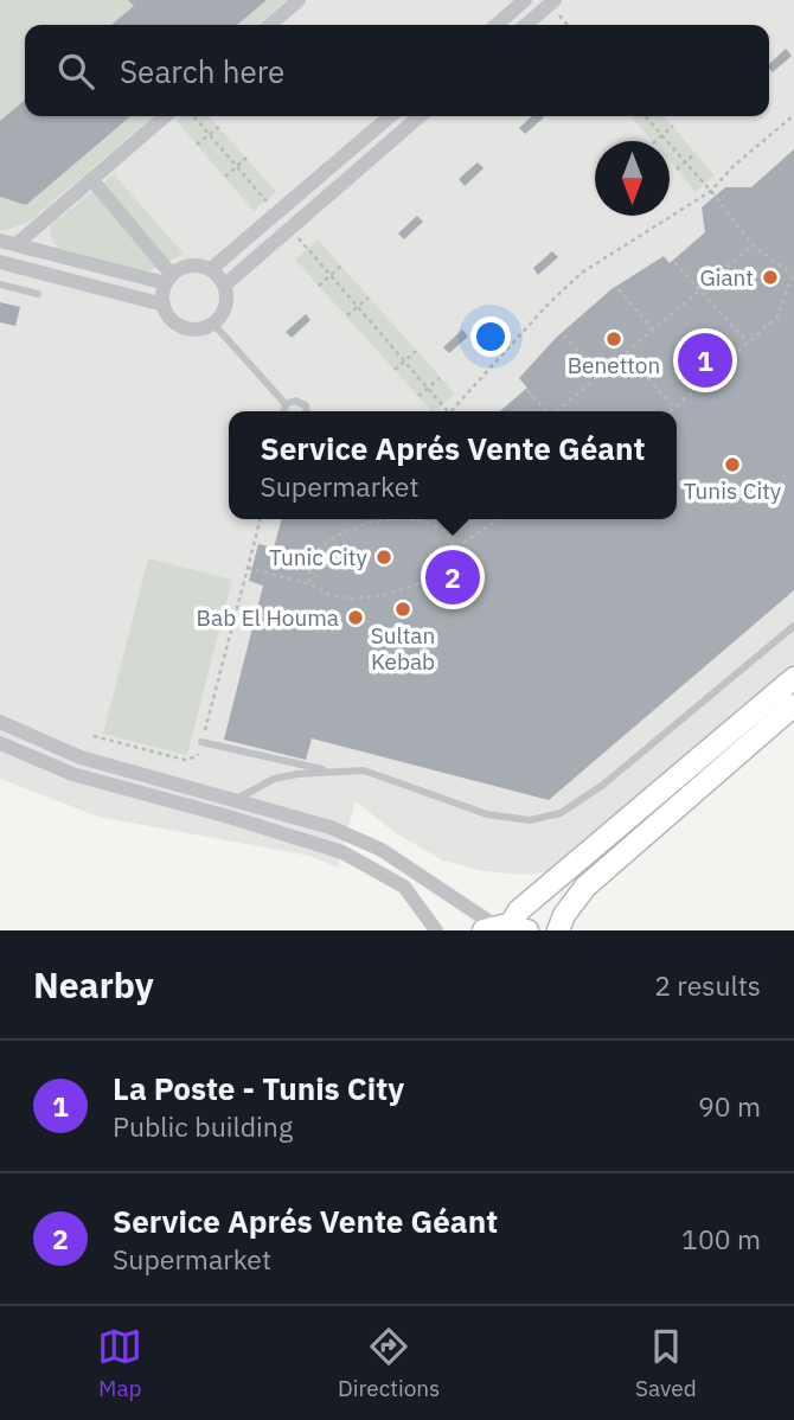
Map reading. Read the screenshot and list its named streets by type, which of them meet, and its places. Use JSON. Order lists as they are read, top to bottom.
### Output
{
  "places": [
    "Giant",
    "Benetton",
    "Tunis City",
    "Tunic City",
    "Sultan Kebab",
    "Bab El Houma"
  ],
  "north": "bottom",
  "page": {
    "search": "Search here",
    "pins": ["1", "2"],
    "popup": ["Service Aprés Vente Géant", "Supermarket"],
    "heading": ["Nearby", "2 results"],
    "list": [
      {
        "mark": "1",
        "name": "La Poste - Tunis City",
        "note": "Public building",
        "value": "90 m"
      },
      {
        "mark": "2",
        "name": "Service Aprés Vente Géant",
        "note": "Supermarket",
        "value": "100 m"
      }
    ],
    "nav": ["Map", "Directions", "Saved"]
  }
}
